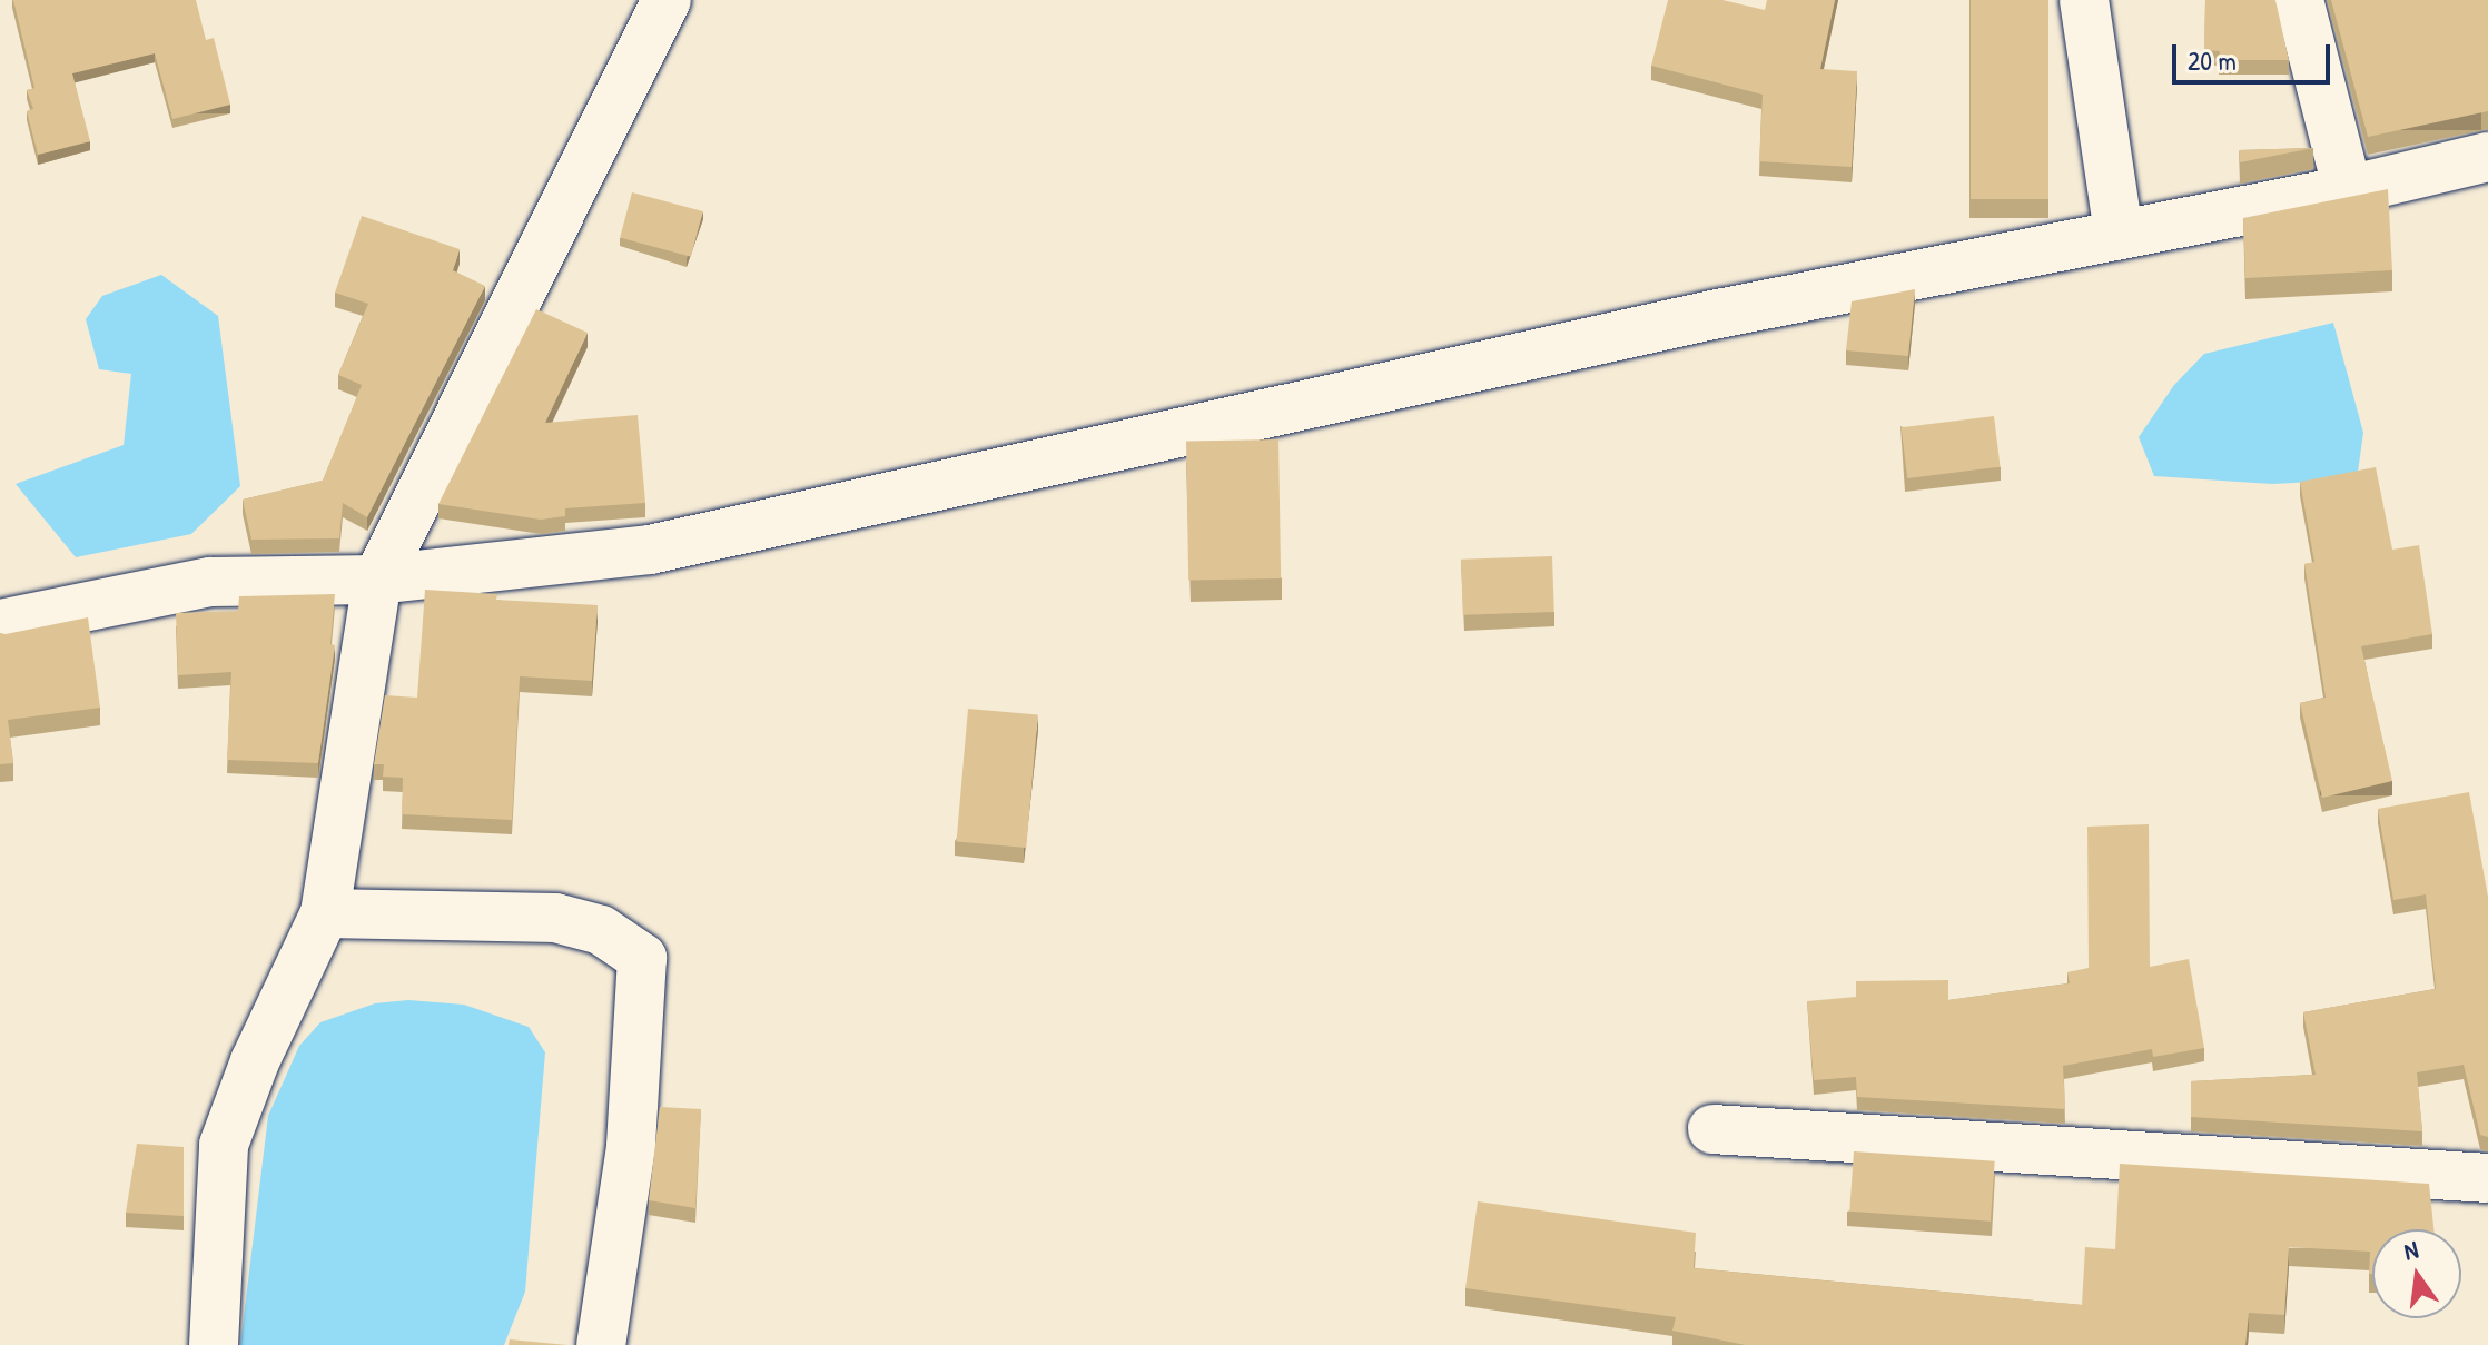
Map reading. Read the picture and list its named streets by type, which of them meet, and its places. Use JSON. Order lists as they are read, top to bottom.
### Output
{
  "scale_bar": "20 m",
  "north": "top"
}
